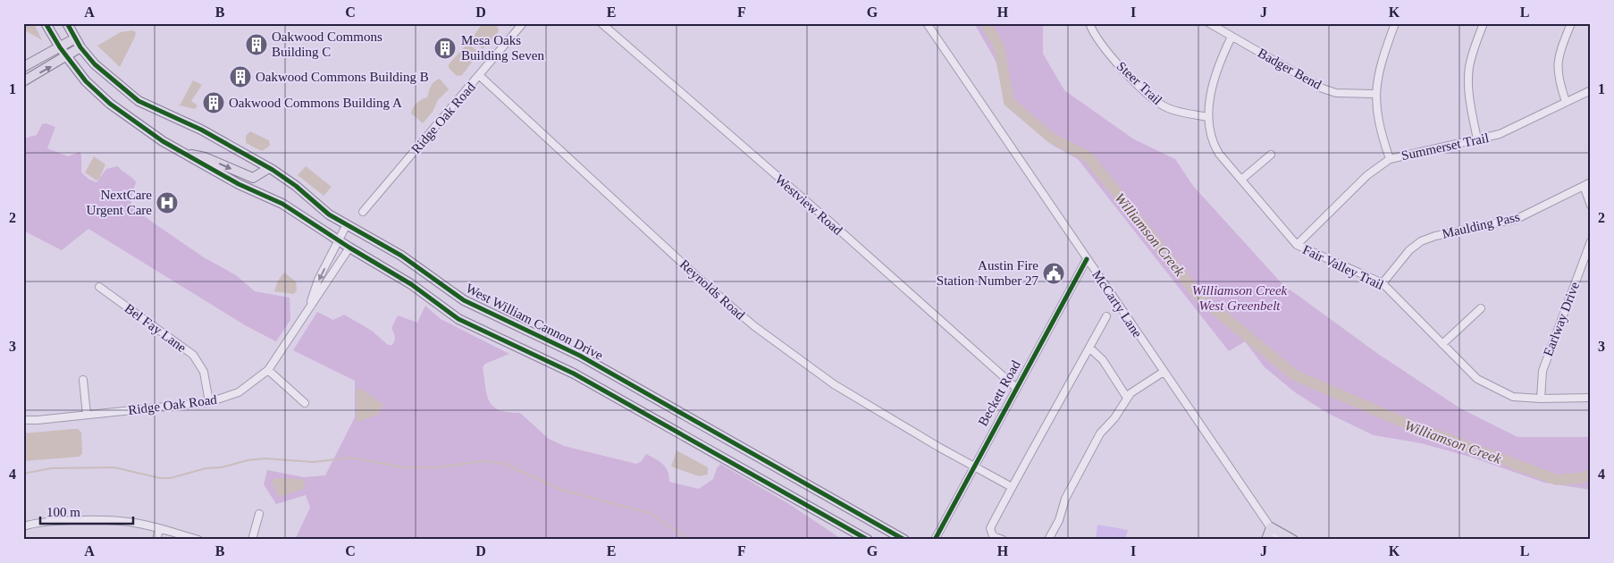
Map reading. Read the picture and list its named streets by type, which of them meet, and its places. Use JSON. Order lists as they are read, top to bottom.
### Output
{
  "streets": {
    "main road": ["West William Cannon Drive"],
    "street": [
      "Badger Bend",
      "Steer Trail",
      "Ridge Oak Road",
      "Summerset Trail",
      "Westview Road",
      "Maulding Pass",
      "Fair Valley Trail",
      "Reynolds Road",
      "McCarty Lane",
      "Earlway Drive",
      "Bel Fay Lane",
      "Beckett Road"
    ]
  },
  "crossings": [
    ["Badger Bend", "Fair Valley Trail"],
    ["Steer Trail", "Fair Valley Trail"],
    ["Ridge Oak Road", "Reynolds Road"],
    ["Ridge Oak Road", "West William Cannon Drive"],
    ["Ridge Oak Road", "Bel Fay Lane"],
    ["Summerset Trail", "Fair Valley Trail"],
    ["Westview Road", "Beckett Road"],
    ["Maulding Pass", "Fair Valley Trail"],
    ["Fair Valley Trail", "Earlway Drive"],
    ["Reynolds Road", "Beckett Road"],
    ["McCarty Lane", "Beckett Road"]
  ],
  "water": ["Williamson Creek"],
  "parks": ["Williamson Creek West Greenbelt"],
  "places": {
    "building": [
      "Oakwood Commons Building C",
      "Mesa Oaks Building Seven",
      "Oakwood Commons Building B",
      "Oakwood Commons Building A"
    ],
    "hospital": ["NextCare Urgent Care"],
    "public building": ["Austin Fire Station Number 27"]
  },
  "scale_bar": "100 m",
  "grid": {
    "columns": [
      "A",
      "B",
      "C",
      "D",
      "E",
      "F",
      "G",
      "H",
      "I",
      "J",
      "K",
      "L"
    ],
    "rows": [
      "1",
      "2",
      "3",
      "4"
    ]
  }
}
